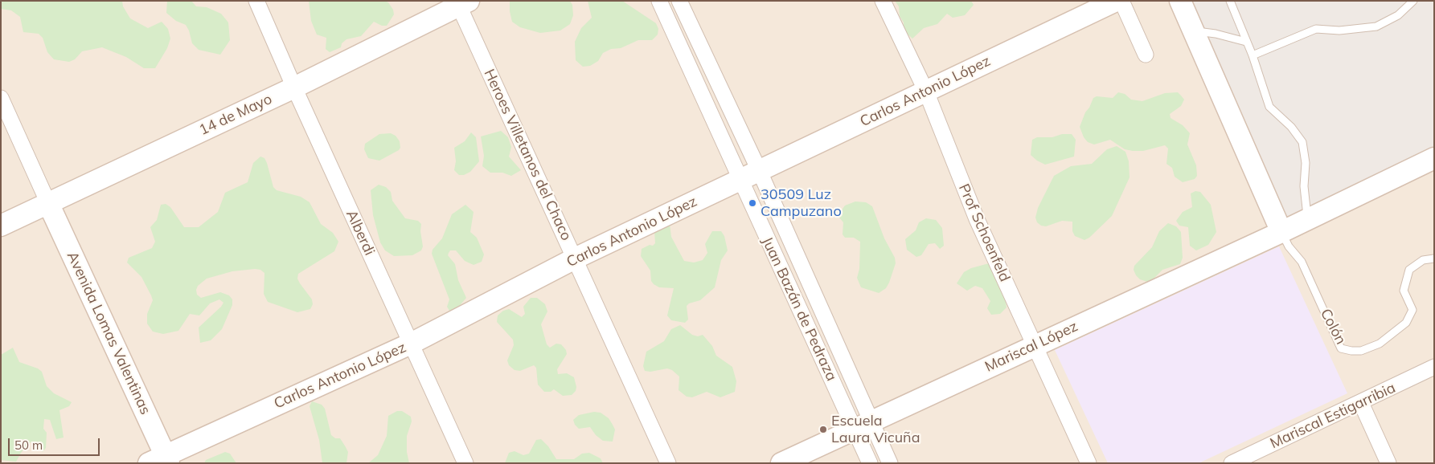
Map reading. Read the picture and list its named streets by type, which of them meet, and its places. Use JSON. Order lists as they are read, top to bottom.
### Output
{
  "streets": {
    "main road": [
      "Carlos Antonio López",
      "14 de Mayo",
      "Avenida Lomas Valentinas",
      "Mariscal López"
    ],
    "street": [
      "Heroes Villetanos del Chaco",
      "Alberdi",
      "Prof Schoenfeld",
      "Juan Bazán de Pedraza",
      "Mariscal Estigarribia"
    ],
    "lane": ["Colón"]
  },
  "crossings": [
    ["Carlos Antonio López", "Heroes Villetanos del Chaco"],
    ["Carlos Antonio López", "Alberdi"],
    ["Carlos Antonio López", "Prof Schoenfeld"],
    ["Carlos Antonio López", "Juan Bazán de Pedraza"],
    ["Carlos Antonio López", "Avenida Lomas Valentinas"],
    ["14 de Mayo", "Heroes Villetanos del Chaco"],
    ["14 de Mayo", "Alberdi"],
    ["14 de Mayo", "Avenida Lomas Valentinas"],
    ["Prof Schoenfeld", "Mariscal López"],
    ["Juan Bazán de Pedraza", "Mariscal López"],
    ["Colón", "Mariscal López"]
  ],
  "places": ["30509 Luz Campuzano", "Escuela Laura Vicuña"],
  "scale_bar": "50 m"
}
